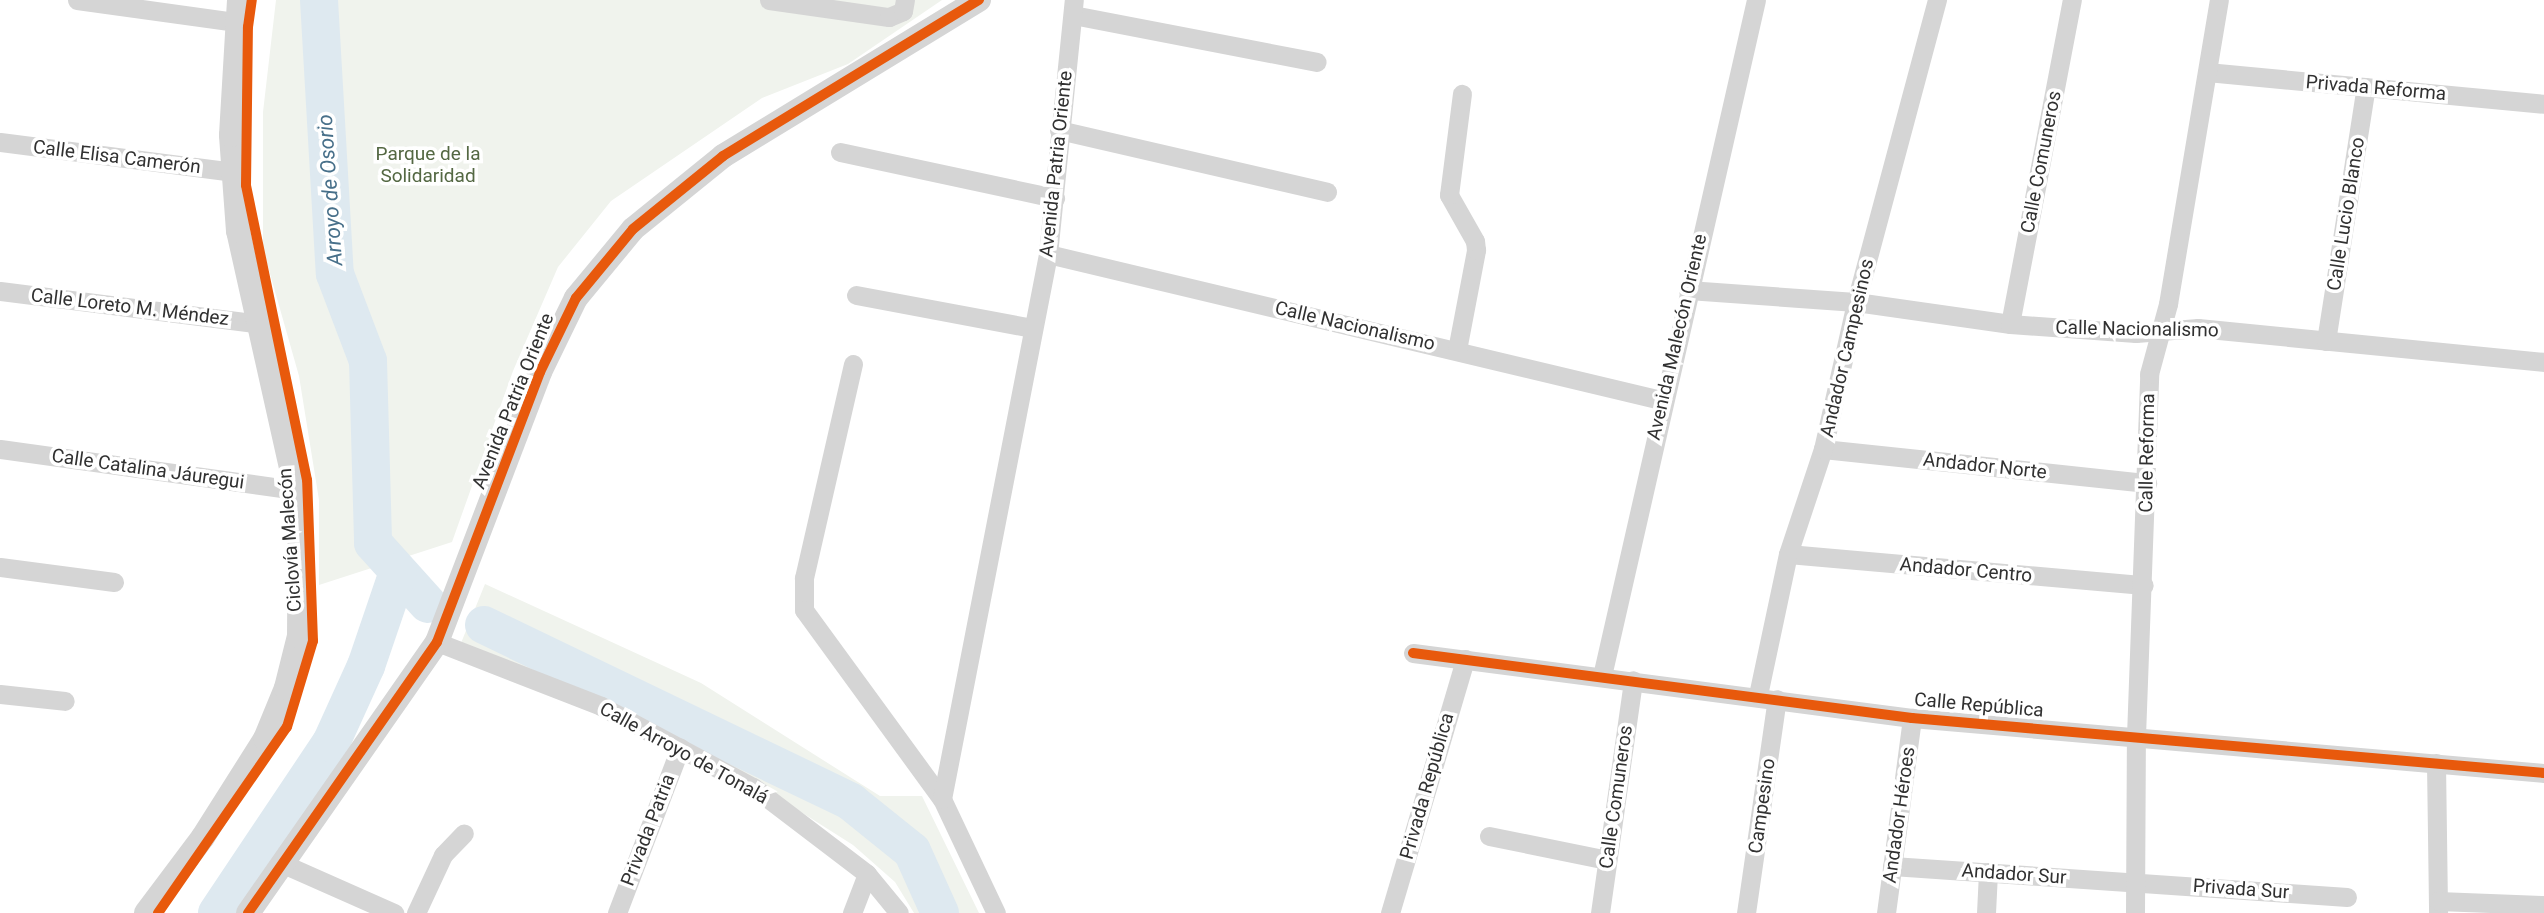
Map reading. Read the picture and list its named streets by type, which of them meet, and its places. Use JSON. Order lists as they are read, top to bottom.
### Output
{
  "streets": {
    "street": [
      "Privada Reforma",
      "Calle Elisa Camerón",
      "Calle Comuneros",
      "Avenida Patria Oriente",
      "Calle Lucio Blanco",
      "Calle Loreto M. Méndez",
      "Calle Nacionalismo",
      "Avenida Malecón Oriente",
      "Andador Campesinos",
      "Calle Reforma",
      "Andador Norte",
      "Calle Catalina Jáuregui",
      "Andador Centro",
      "Calle República",
      "Calle Arroyo de Tonalá",
      "Privada República",
      "Campesino",
      "Andador Héroes",
      "Privada Patria",
      "Andador Sur",
      "Privada Sur"
    ],
    "cycle path": ["Ciclovía Malecón"]
  },
  "crossings": [
    ["Privada Reforma", "Calle Lucio Blanco"],
    ["Privada Reforma", "Calle Reforma"],
    ["Calle Comuneros", "Calle Nacionalismo"],
    ["Calle Comuneros", "Calle República"],
    ["Avenida Patria Oriente", "Calle Nacionalismo"],
    ["Avenida Patria Oriente", "Calle Arroyo de Tonalá"],
    ["Calle Lucio Blanco", "Calle Nacionalismo"],
    ["Calle Nacionalismo", "Avenida Malecón Oriente"],
    ["Calle Nacionalismo", "Andador Campesinos"],
    ["Calle Nacionalismo", "Calle Reforma"],
    ["Avenida Malecón Oriente", "Calle República"],
    ["Andador Campesinos", "Andador Norte"],
    ["Andador Campesinos", "Andador Centro"],
    ["Andador Campesinos", "Calle República"],
    ["Andador Campesinos", "Campesino"],
    ["Calle Reforma", "Andador Norte"],
    ["Calle Reforma", "Andador Centro"],
    ["Calle Reforma", "Calle República"],
    ["Calle Reforma", "Andador Sur"],
    ["Calle Reforma", "Privada Sur"],
    ["Calle República", "Privada República"],
    ["Calle República", "Campesino"],
    ["Calle República", "Andador Héroes"],
    ["Calle Arroyo de Tonalá", "Privada Patria"],
    ["Andador Héroes", "Andador Sur"],
    ["Andador Sur", "Privada Sur"]
  ],
  "water": ["Arroyo de Osorio"],
  "parks": ["Parque de la Solidaridad"]
}
